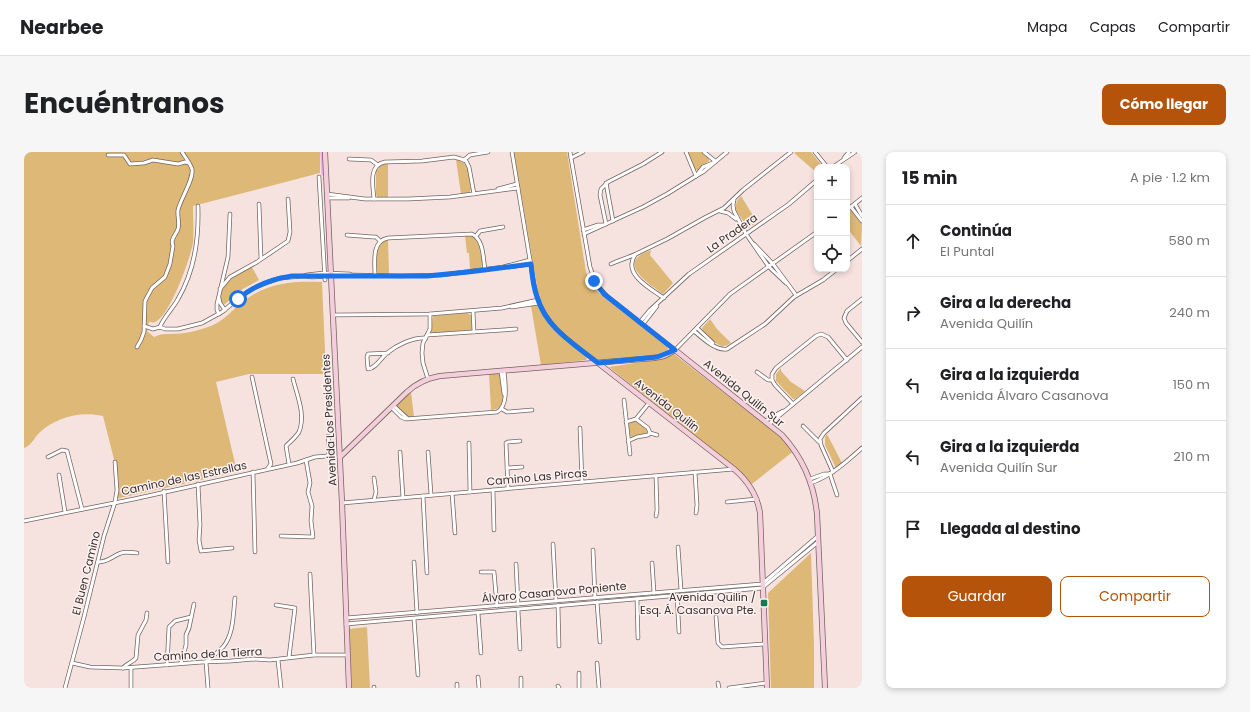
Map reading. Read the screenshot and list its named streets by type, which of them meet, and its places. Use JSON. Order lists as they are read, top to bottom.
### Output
{
  "streets": {
    "street": [
      "La Pradera",
      "Avenida Quilín Sur",
      "Avenida Quilín",
      "Avenida Los Presidentes",
      "Camino Las Pircas",
      "Camino de las Estrellas",
      "El Buen Camino",
      "Álvaro Casanova Poniente",
      "Camino de la Tierra"
    ]
  },
  "crossings": [
    ["La Pradera", "Avenida Quilín Sur"],
    ["Avenida Quilín", "Camino Las Pircas"],
    ["Avenida Quilín", "Álvaro Casanova Poniente"],
    ["Avenida Los Presidentes", "Camino Las Pircas"],
    ["Avenida Los Presidentes", "Álvaro Casanova Poniente"],
    ["Camino de las Estrellas", "El Buen Camino"],
    ["El Buen Camino", "Camino de la Tierra"]
  ],
  "places": {
    "transit": ["Avenida Quilín / Esq. Á. Casanova Pte."]
  },
  "page": {
    "header": "Nearbee",
    "nav": ["Mapa", "Capas", "Compartir"],
    "title": "Encuéntranos",
    "buttons": [
      "Cómo llegar",
      ["Guardar", "Compartir"]
    ],
    "heading": ["15 min", "A pie · 1.2 km"],
    "map_buttons": ["+", "−"],
    "list": [
      ["Continúa", "El Puntal", "580 m"],
      ["Gira a la derecha", "Avenida Quilín", "240 m"],
      ["Gira a la izquierda", "Avenida Álvaro Casanova", "150 m"],
      ["Gira a la izquierda", "Avenida Quilín Sur", "210 m"],
      "Llegada al destino"
    ]
  }
}
